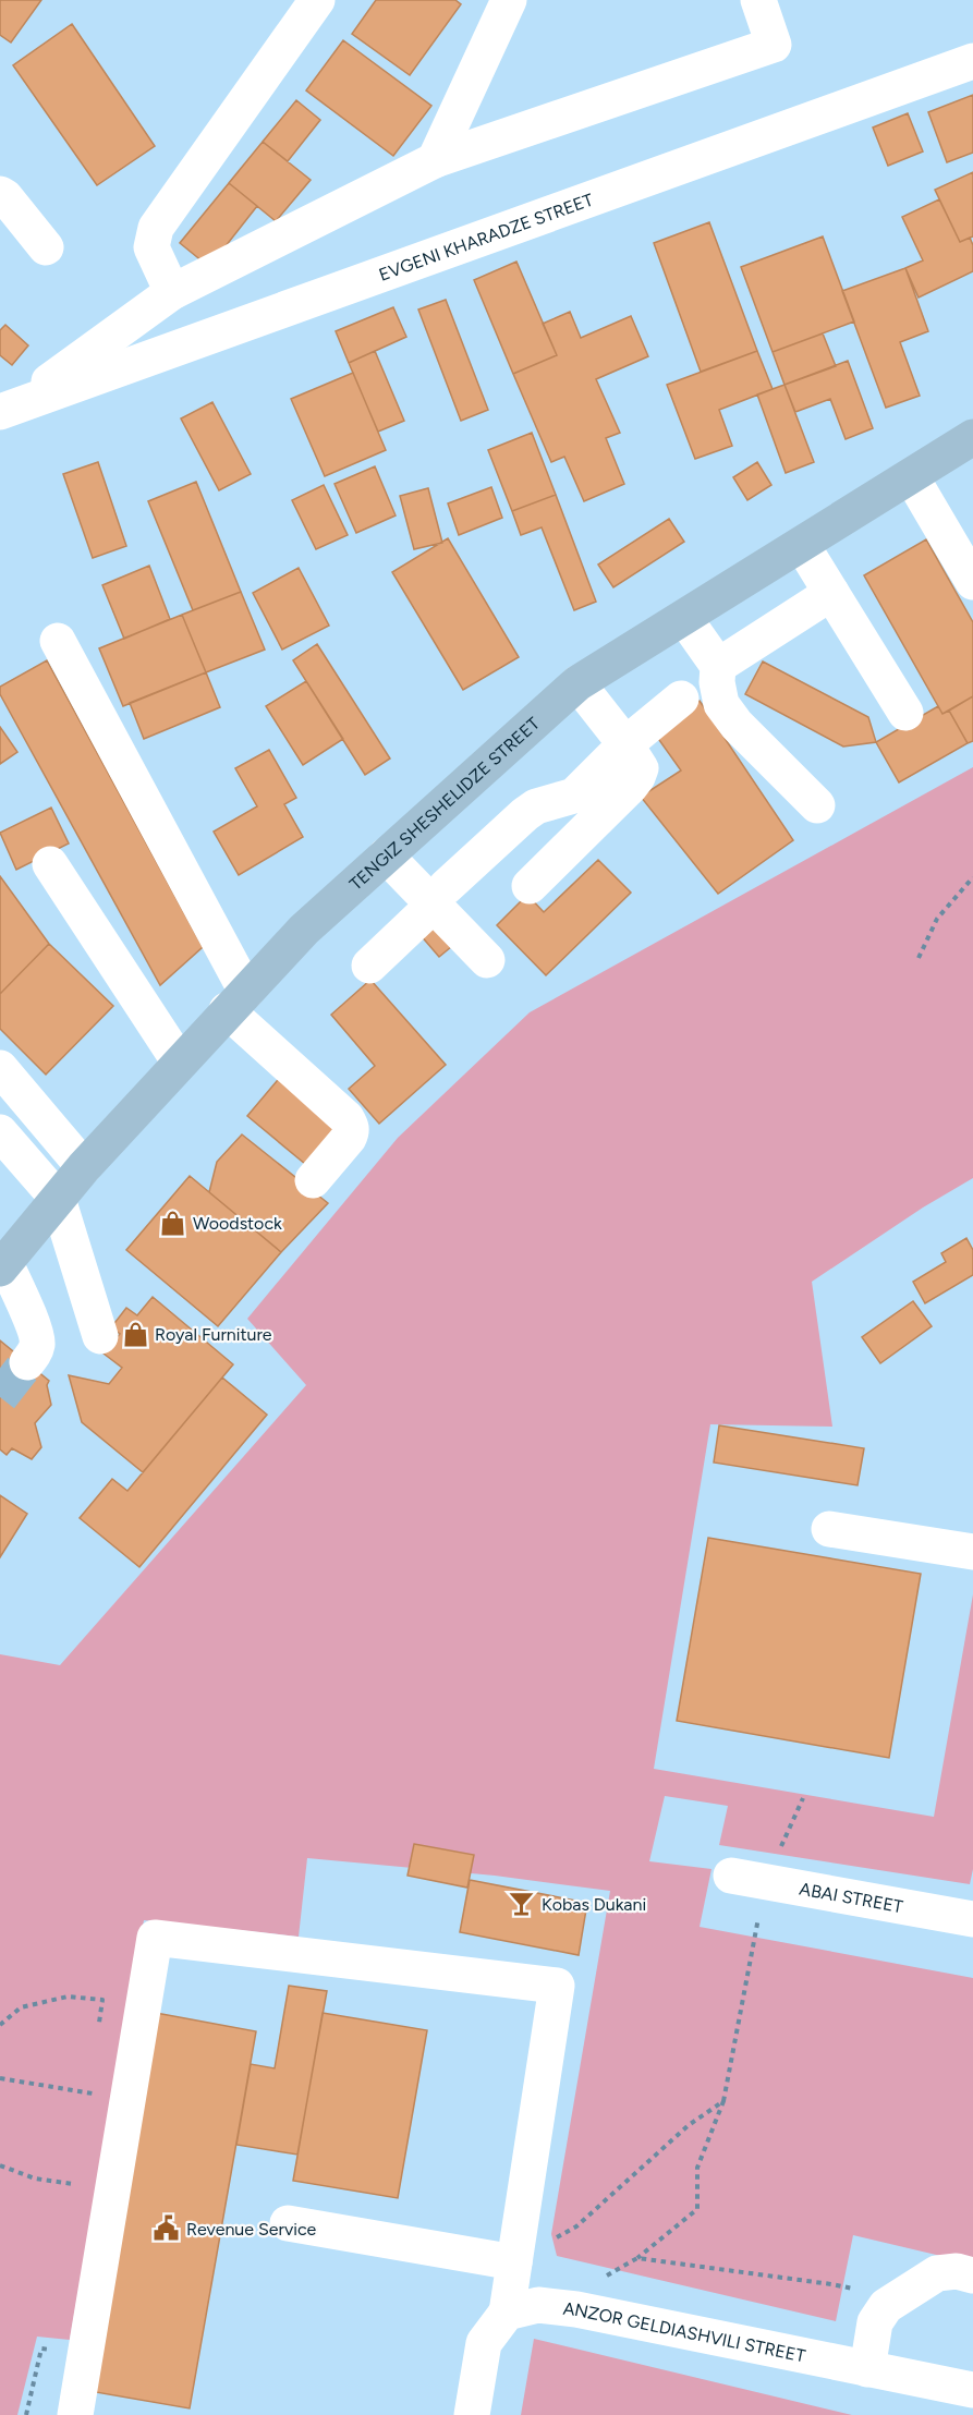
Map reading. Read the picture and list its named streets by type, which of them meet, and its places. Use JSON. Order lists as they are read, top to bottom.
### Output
{
  "streets": {
    "main road": ["TENGIZ SHESHELIDZE STREET"],
    "street": ["EVGENI KHARADZE STREET", "ABAI STREET", "ANZOR GELDIASHVILI STREET"]
  },
  "places": {
    "shop": ["Woodstock", "Royal Furniture"],
    "bar": ["Kobas Dukani"],
    "public building": ["Revenue Service"]
  }
}
